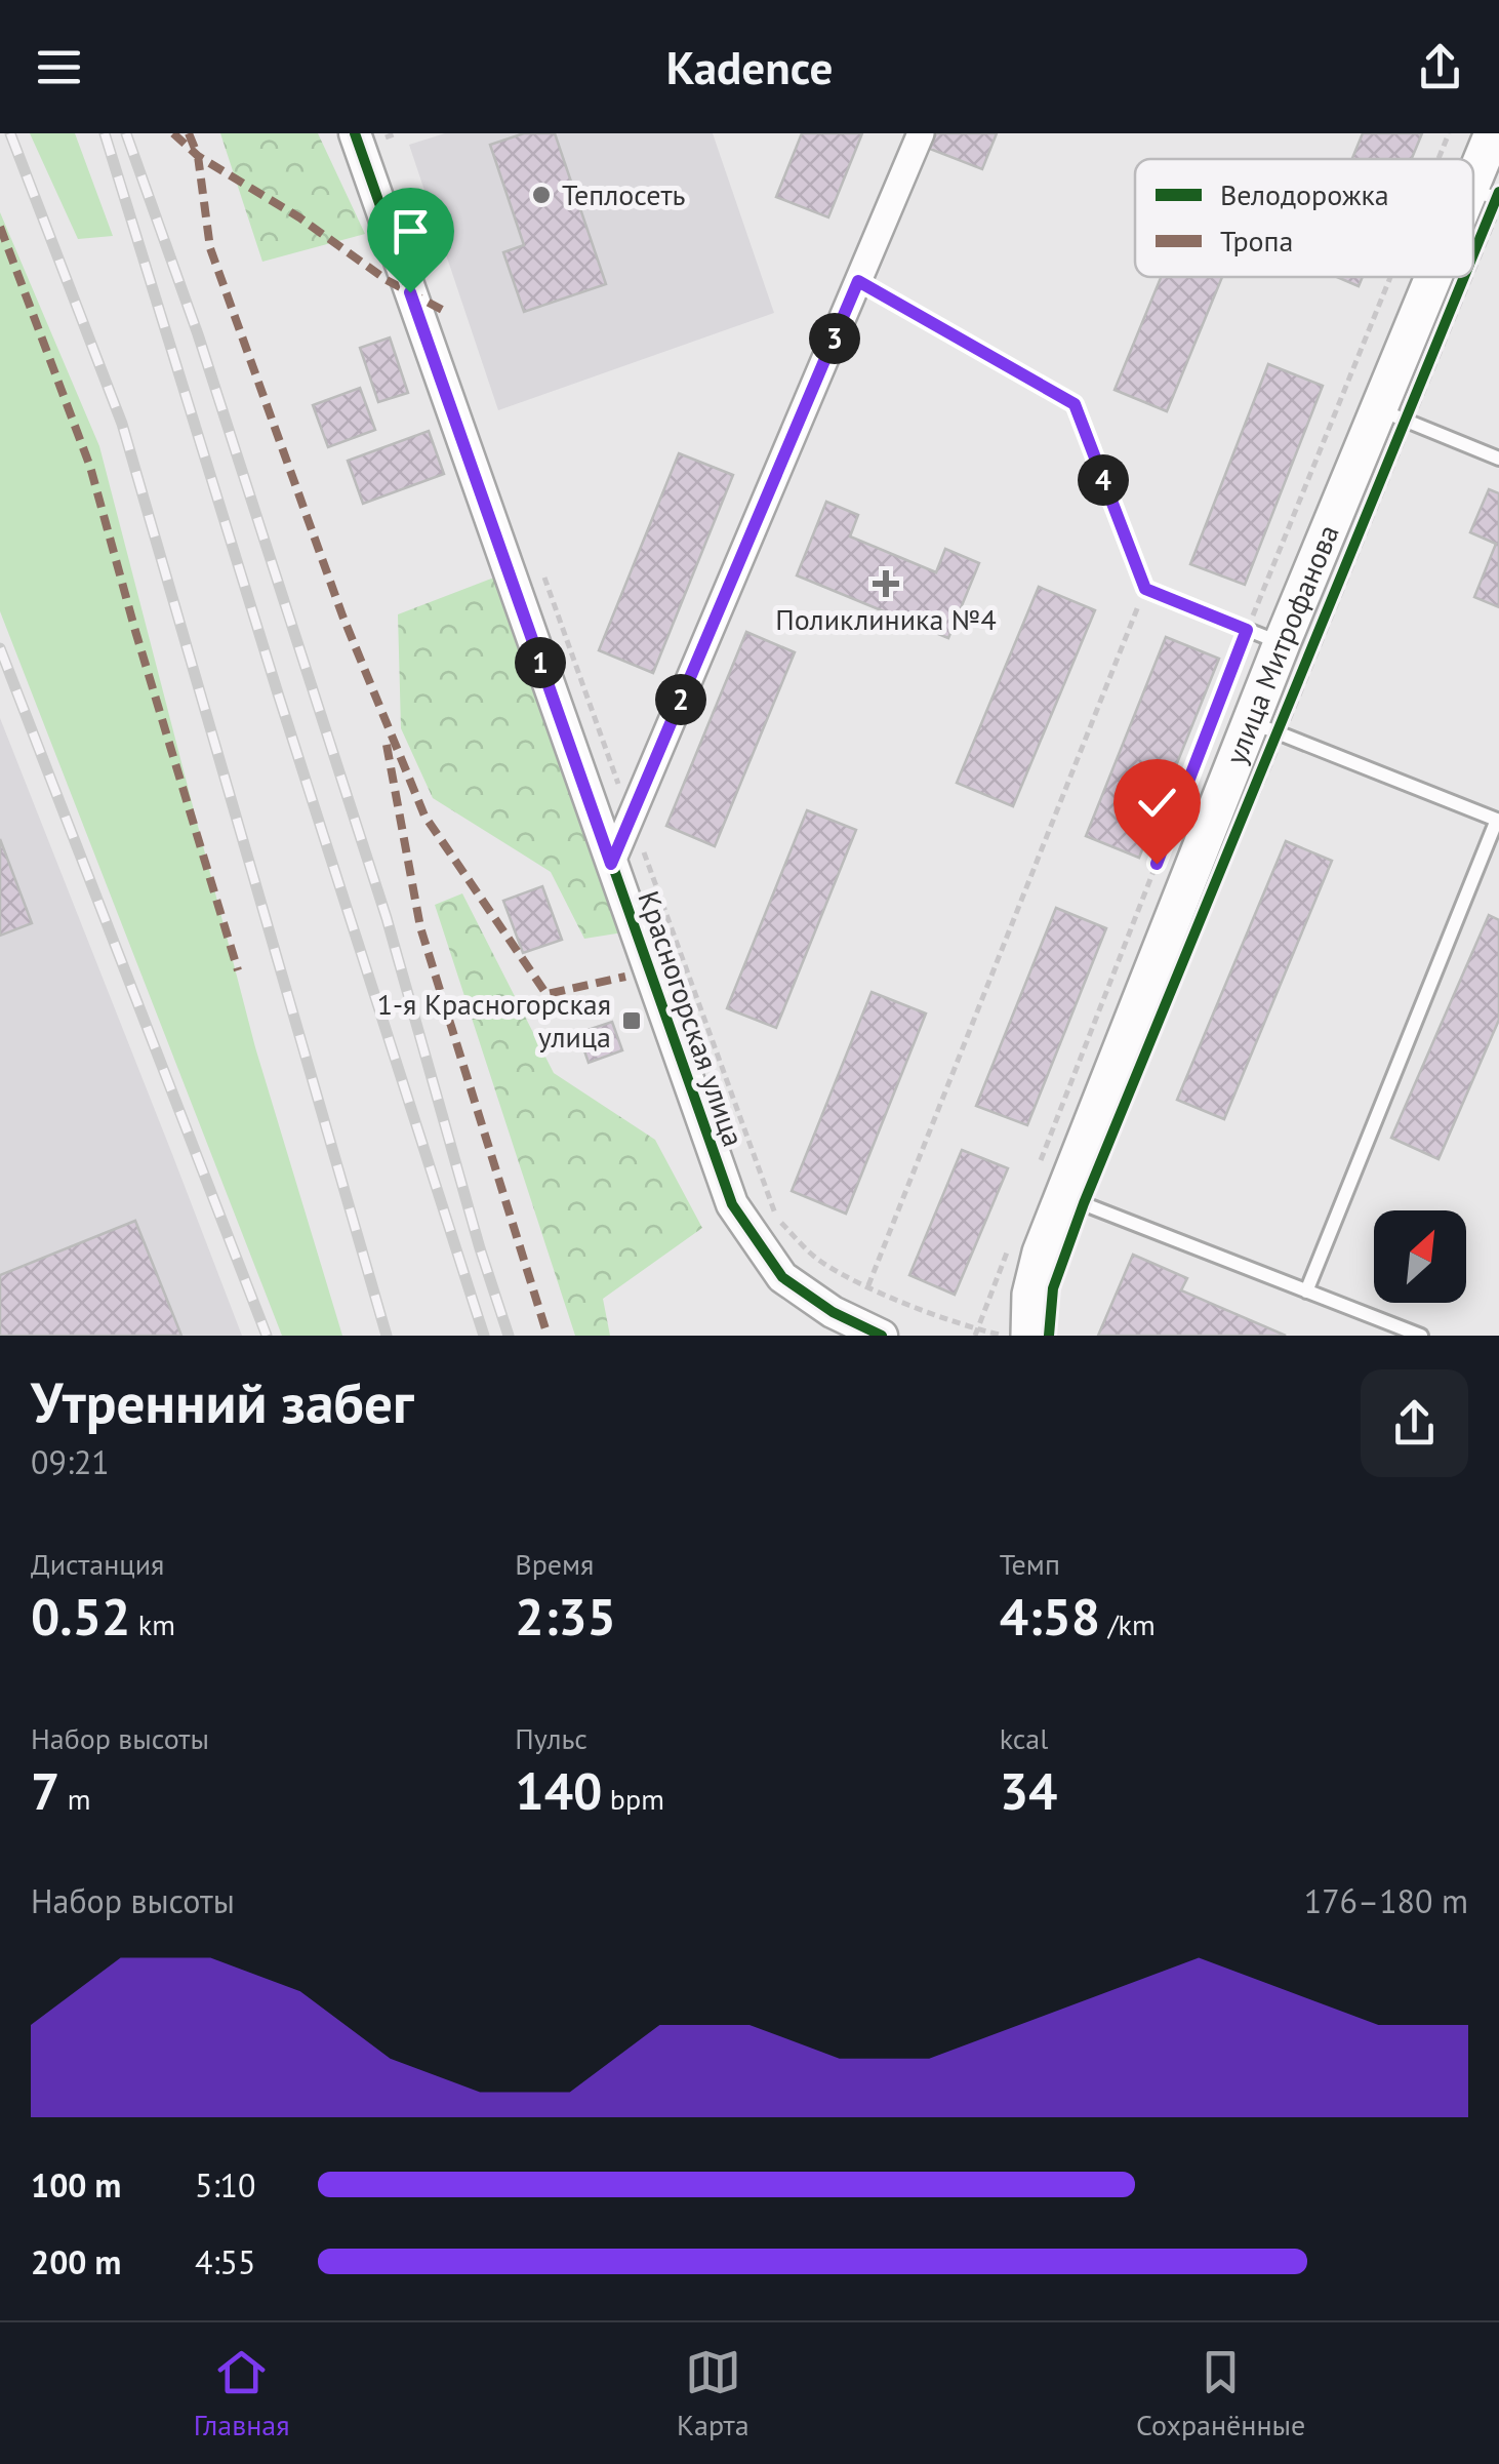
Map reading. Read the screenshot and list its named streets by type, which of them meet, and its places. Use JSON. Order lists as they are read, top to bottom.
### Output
{
  "streets": {
    "main road": ["улица Митрофанова"],
    "street": ["Красногорская улица"]
  },
  "places": {
    "other": ["Теплосеть"],
    "health": ["Поликлиника №4"],
    "transit": ["1-я Красногорская улица"]
  },
  "legend": ["Велодорожка", "Тропа"],
  "north": "top right",
  "page": {
    "header": "Kadence",
    "pins": [
      "3",
      "4",
      "1",
      "2"
    ],
    "heading": ["Утренний забег", "09:21"],
    "stats": [
      ["Дистанция", "0.52 km"],
      ["Время", "2:35"],
      ["Темп", "4:58 /km"],
      ["Набор высоты", "7 m"],
      ["Пульс", "140 bpm"],
      ["kcal", "34"]
    ],
    "chart": ["Набор высоты", "176–180 m"],
    "list": [
      {
        "name": "100 m",
        "note": "5:10"
      },
      {
        "name": "200 m",
        "note": "4:55"
      }
    ],
    "tabs": ["Главная", "Карта", "Сохранённые"]
  }
}
